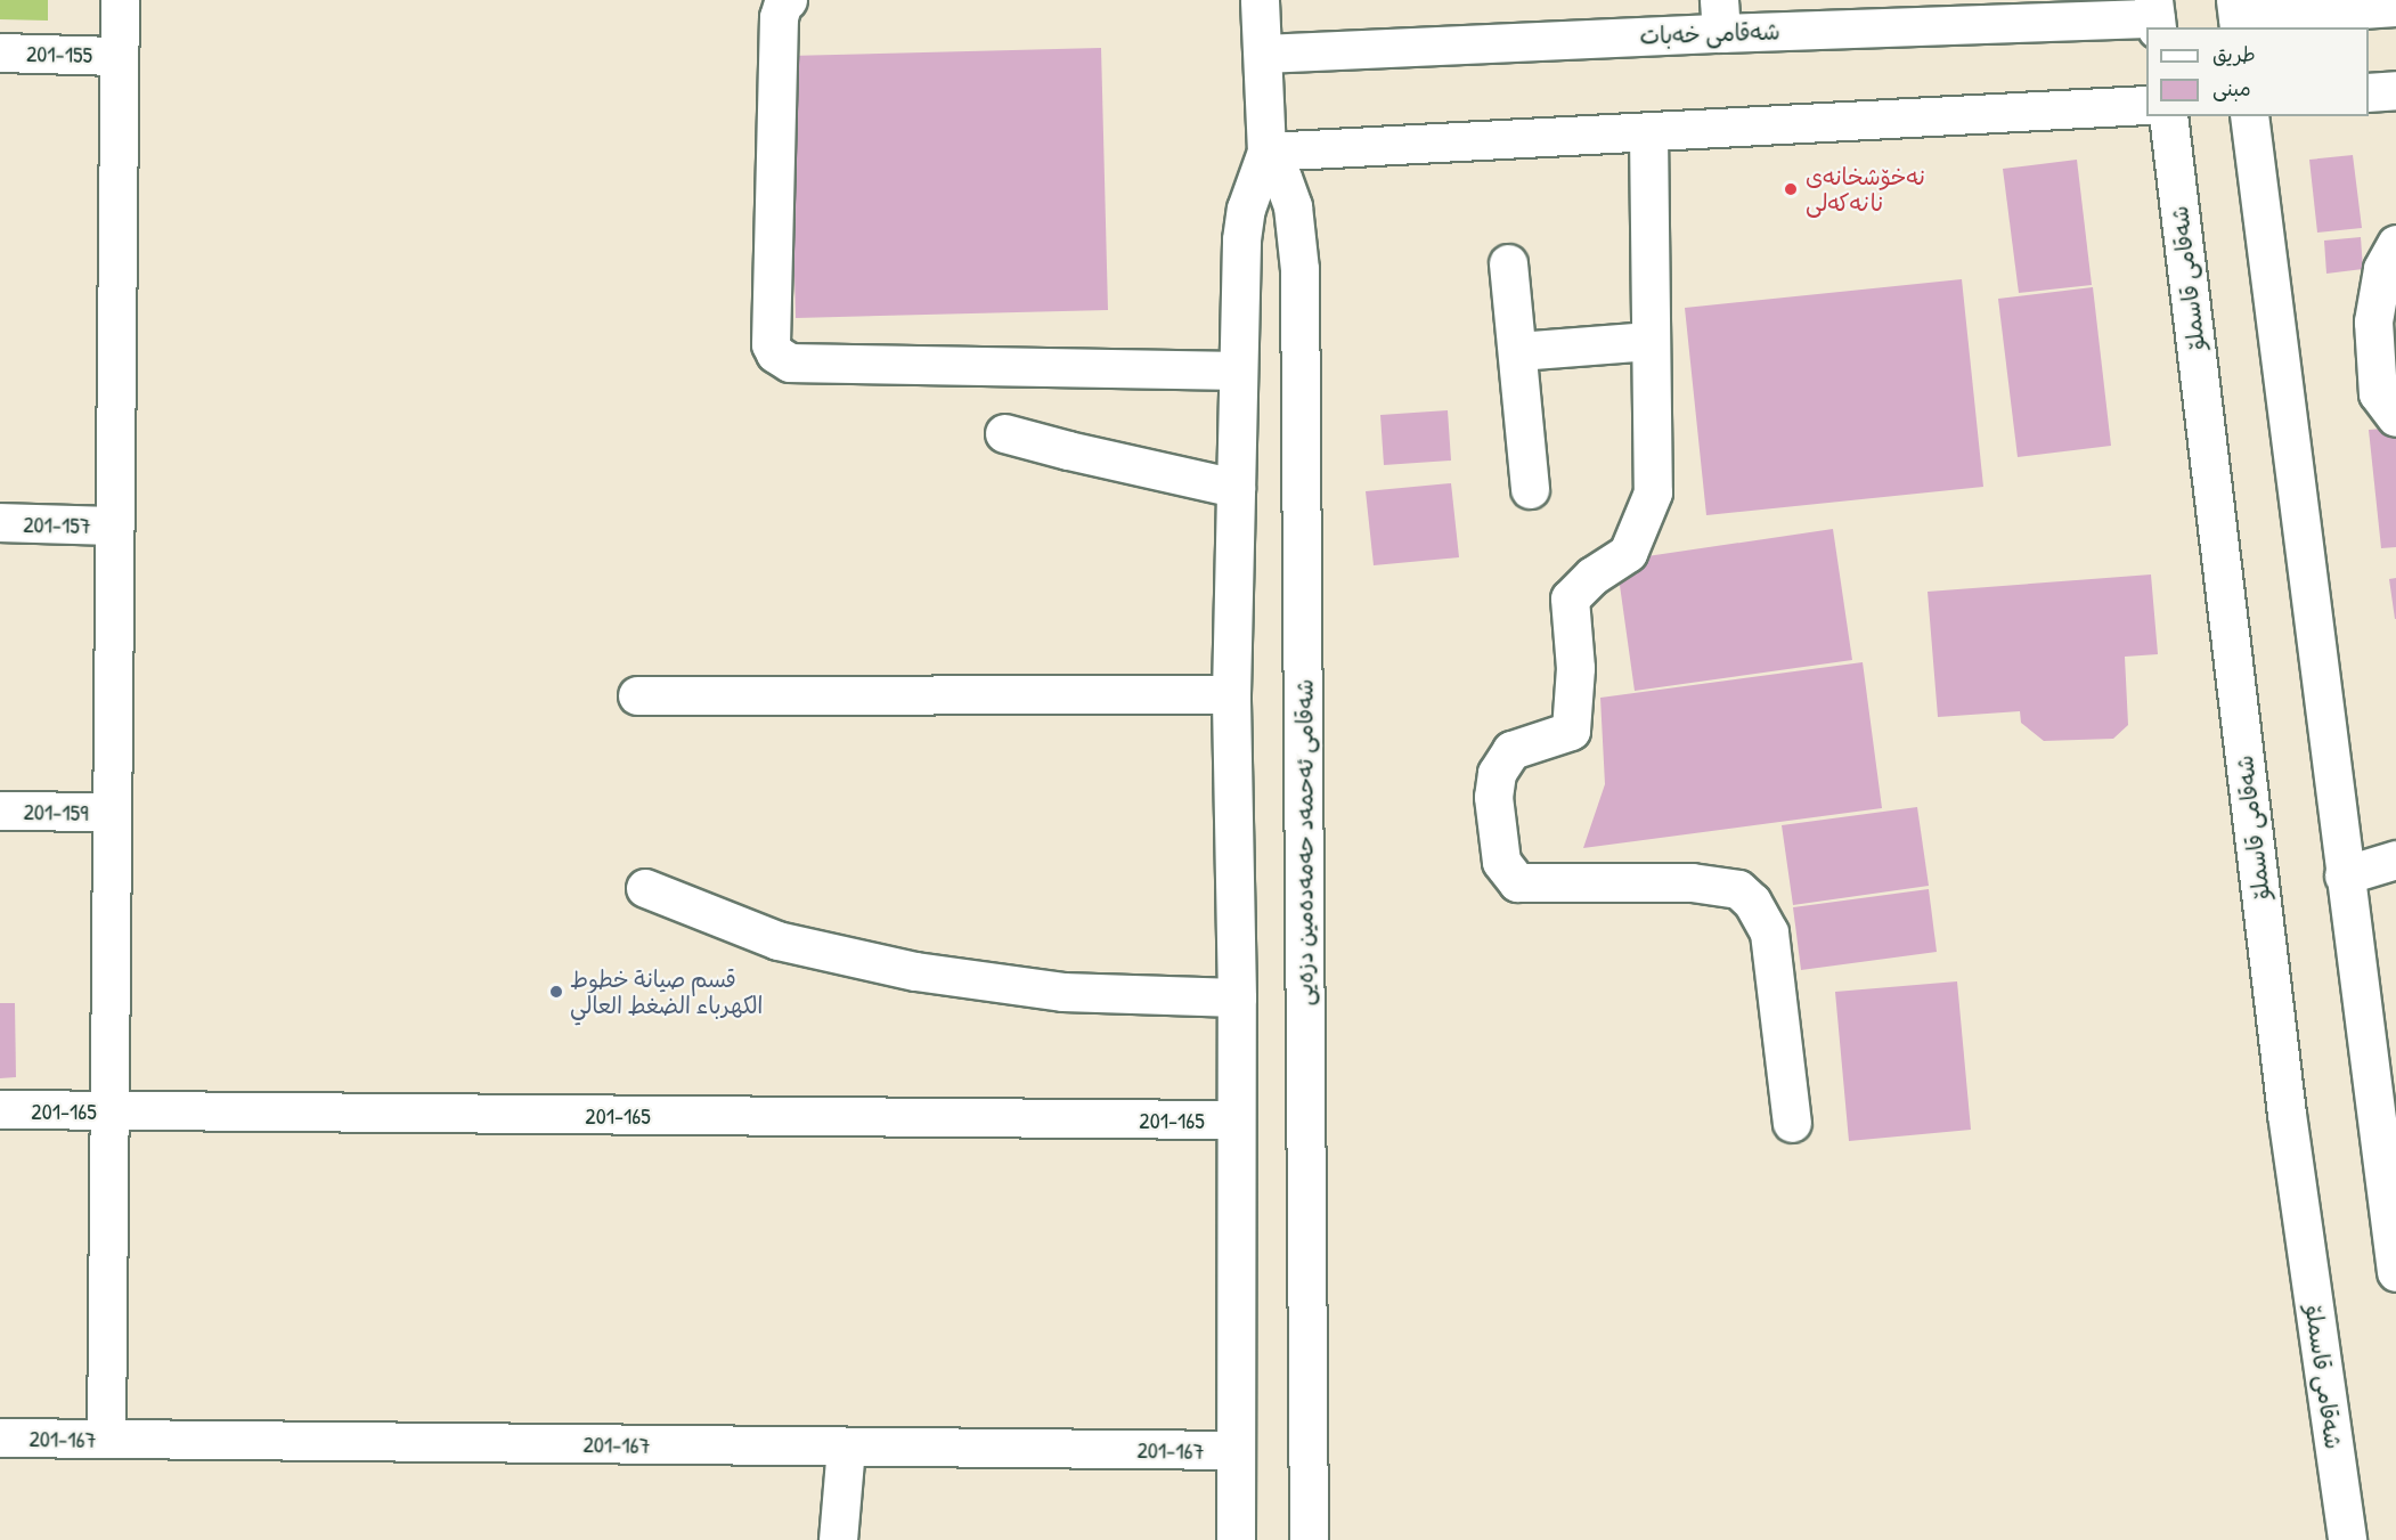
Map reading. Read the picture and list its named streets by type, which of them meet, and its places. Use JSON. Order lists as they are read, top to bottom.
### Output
{
  "streets": {
    "street": [
      "شەقامی خەبات",
      "201-155",
      "شەقامی قاسملۆ",
      "201-157",
      "201-159",
      "شەقامی ئەحمەد حەمەدەمین دزەیی",
      "201-165",
      "201-167"
    ]
  },
  "crossings": [
    ["شەقامی خەبات", "شەقامی ئەحمەد حەمەدەمین دزەیی"],
    ["شەقامی ئەحمەد حەمەدەمین دزەیی", "201-165"],
    ["شەقامی ئەحمەد حەمەدەمین دزەیی", "201-167"]
  ],
  "places": ["نەخۆشخانەی نانەکەلی", "قسم صيانة خطوط الكهرباء الضغط العالي"],
  "legend": ["طريق", "مبنى"]
}
